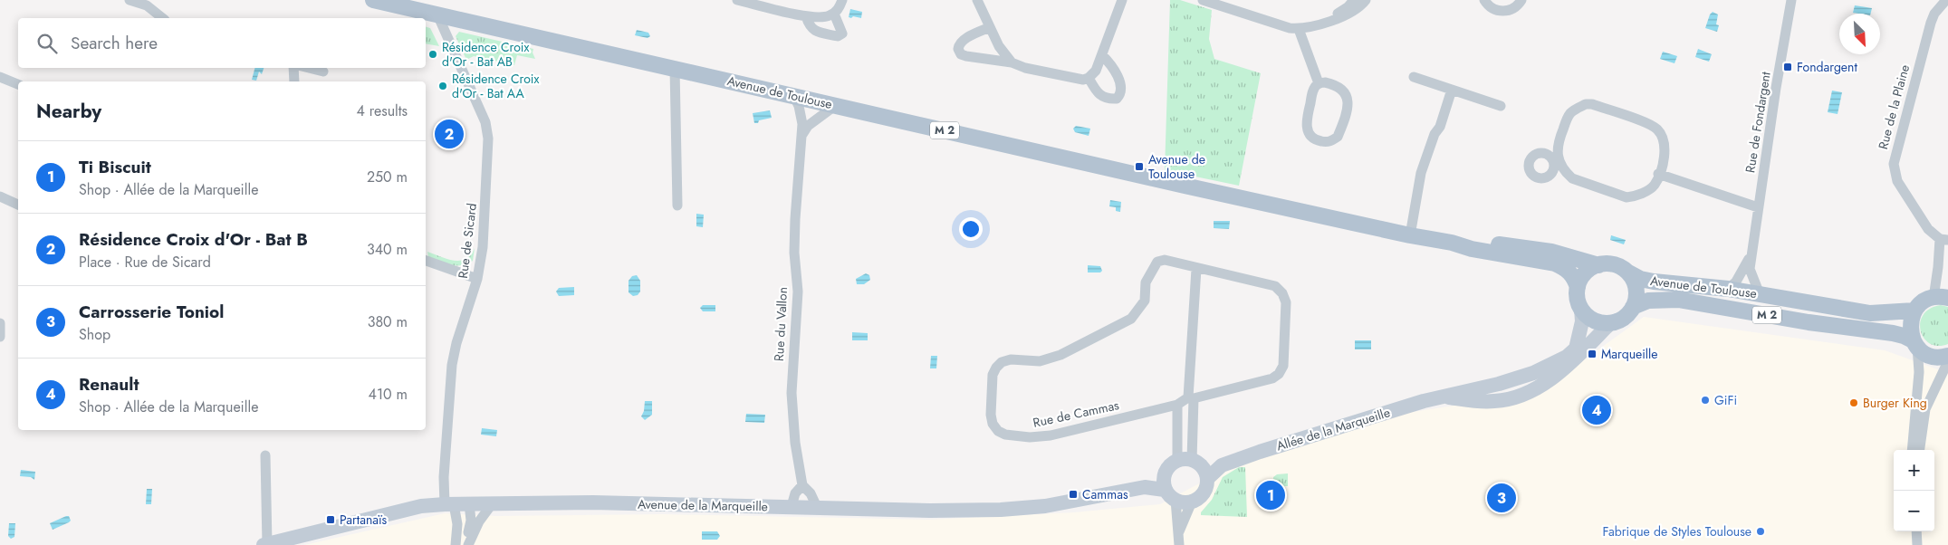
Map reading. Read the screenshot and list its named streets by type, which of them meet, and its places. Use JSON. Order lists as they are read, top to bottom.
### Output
{
  "streets": {
    "main road": ["Avenue de Toulouse", "M 2"],
    "street": [
      "Rue de la Plaine",
      "Rue de Fondargent",
      "Rue de Sicard",
      "Rue du Vallon",
      "Rue de Cammas",
      "Allée de la Marqueille",
      "Avenue de la Marqueille"
    ]
  },
  "crossings": [
    ["Avenue de Toulouse", "Rue de Fondargent"],
    ["Avenue de Toulouse", "Rue de Sicard"],
    ["Avenue de Toulouse", "Rue du Vallon"],
    ["Avenue de Toulouse", "Allée de la Marqueille"],
    ["Rue de Sicard", "Avenue de la Marqueille"],
    ["Rue du Vallon", "Avenue de la Marqueille"],
    ["Allée de la Marqueille", "Avenue de la Marqueille"]
  ],
  "places": {
    "other": [
      "Résidence Croix d'Or - Bat AB",
      "Résidence Croix d'Or - Bat AA",
      "GiFi",
      "Burger King",
      "Fabrique de Styles Toulouse"
    ],
    "transit": [
      "Fondargent",
      "Avenue de Toulouse",
      "Marqueille",
      "Cammas",
      "Partanaïs"
    ]
  },
  "north": "bottom right",
  "page": {
    "search": "Search here",
    "heading": ["Nearby", "4 results"],
    "pins": [
      "2",
      "4",
      "1",
      "3"
    ],
    "list": [
      {
        "mark": "1",
        "name": "Ti Biscuit",
        "note": "Shop · Allée de la Marqueille",
        "value": "250 m"
      },
      {
        "mark": "2",
        "name": "Résidence Croix d'Or - Bat B",
        "note": "Place · Rue de Sicard",
        "value": "340 m"
      },
      {
        "mark": "3",
        "name": "Carrosserie Toniol",
        "note": "Shop",
        "value": "380 m"
      },
      {
        "mark": "4",
        "name": "Renault",
        "note": "Shop · Allée de la Marqueille",
        "value": "410 m"
      }
    ],
    "map_buttons": ["+", "−"]
  }
}
